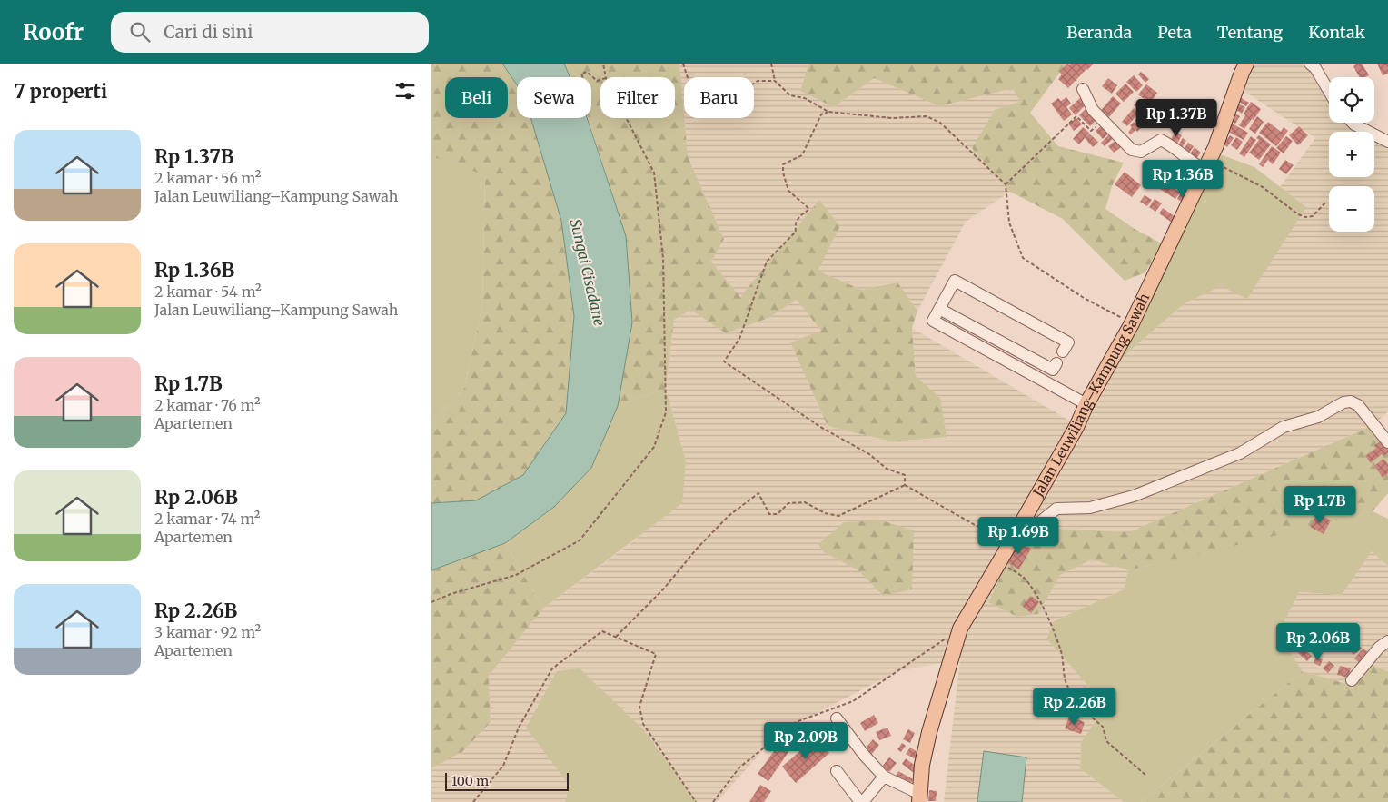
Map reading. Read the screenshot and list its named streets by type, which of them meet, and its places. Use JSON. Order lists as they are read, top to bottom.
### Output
{
  "streets": {
    "main road": ["Jalan Leuwiliang–Kampung Sawah"]
  },
  "water": ["Sungai Cisadane"],
  "scale_bar": "100 m",
  "page": {
    "header": "Roofr",
    "search": "Cari di sini",
    "nav": [
      "Beranda",
      "Peta",
      "Tentang",
      "Kontak"
    ],
    "heading": "7 properti",
    "map_buttons": ["+", "−"],
    "chip": [
      "Beli",
      "Sewa",
      "Filter",
      "Baru"
    ],
    "price": [
      "Rp 1.37B",
      "Rp 1.36B",
      "Rp 1.7B",
      "Rp 1.69B",
      "Rp 2.06B",
      "Rp 2.26B",
      "Rp 2.09B"
    ],
    "list": [
      {
        "name": "Rp 1.37B",
        "note": "2 kamar · 56 m² · Jalan Leuwiliang–Kampung Sawah"
      },
      {
        "name": "Rp 1.36B",
        "note": "2 kamar · 54 m² · Jalan Leuwiliang–Kampung Sawah"
      },
      {
        "name": "Rp 1.7B",
        "note": "2 kamar · 76 m² · Apartemen"
      },
      {
        "name": "Rp 2.06B",
        "note": "2 kamar · 74 m² · Apartemen"
      },
      {
        "name": "Rp 2.26B",
        "note": "3 kamar · 92 m² · Apartemen"
      }
    ],
    "scale": "100 m"
  }
}
